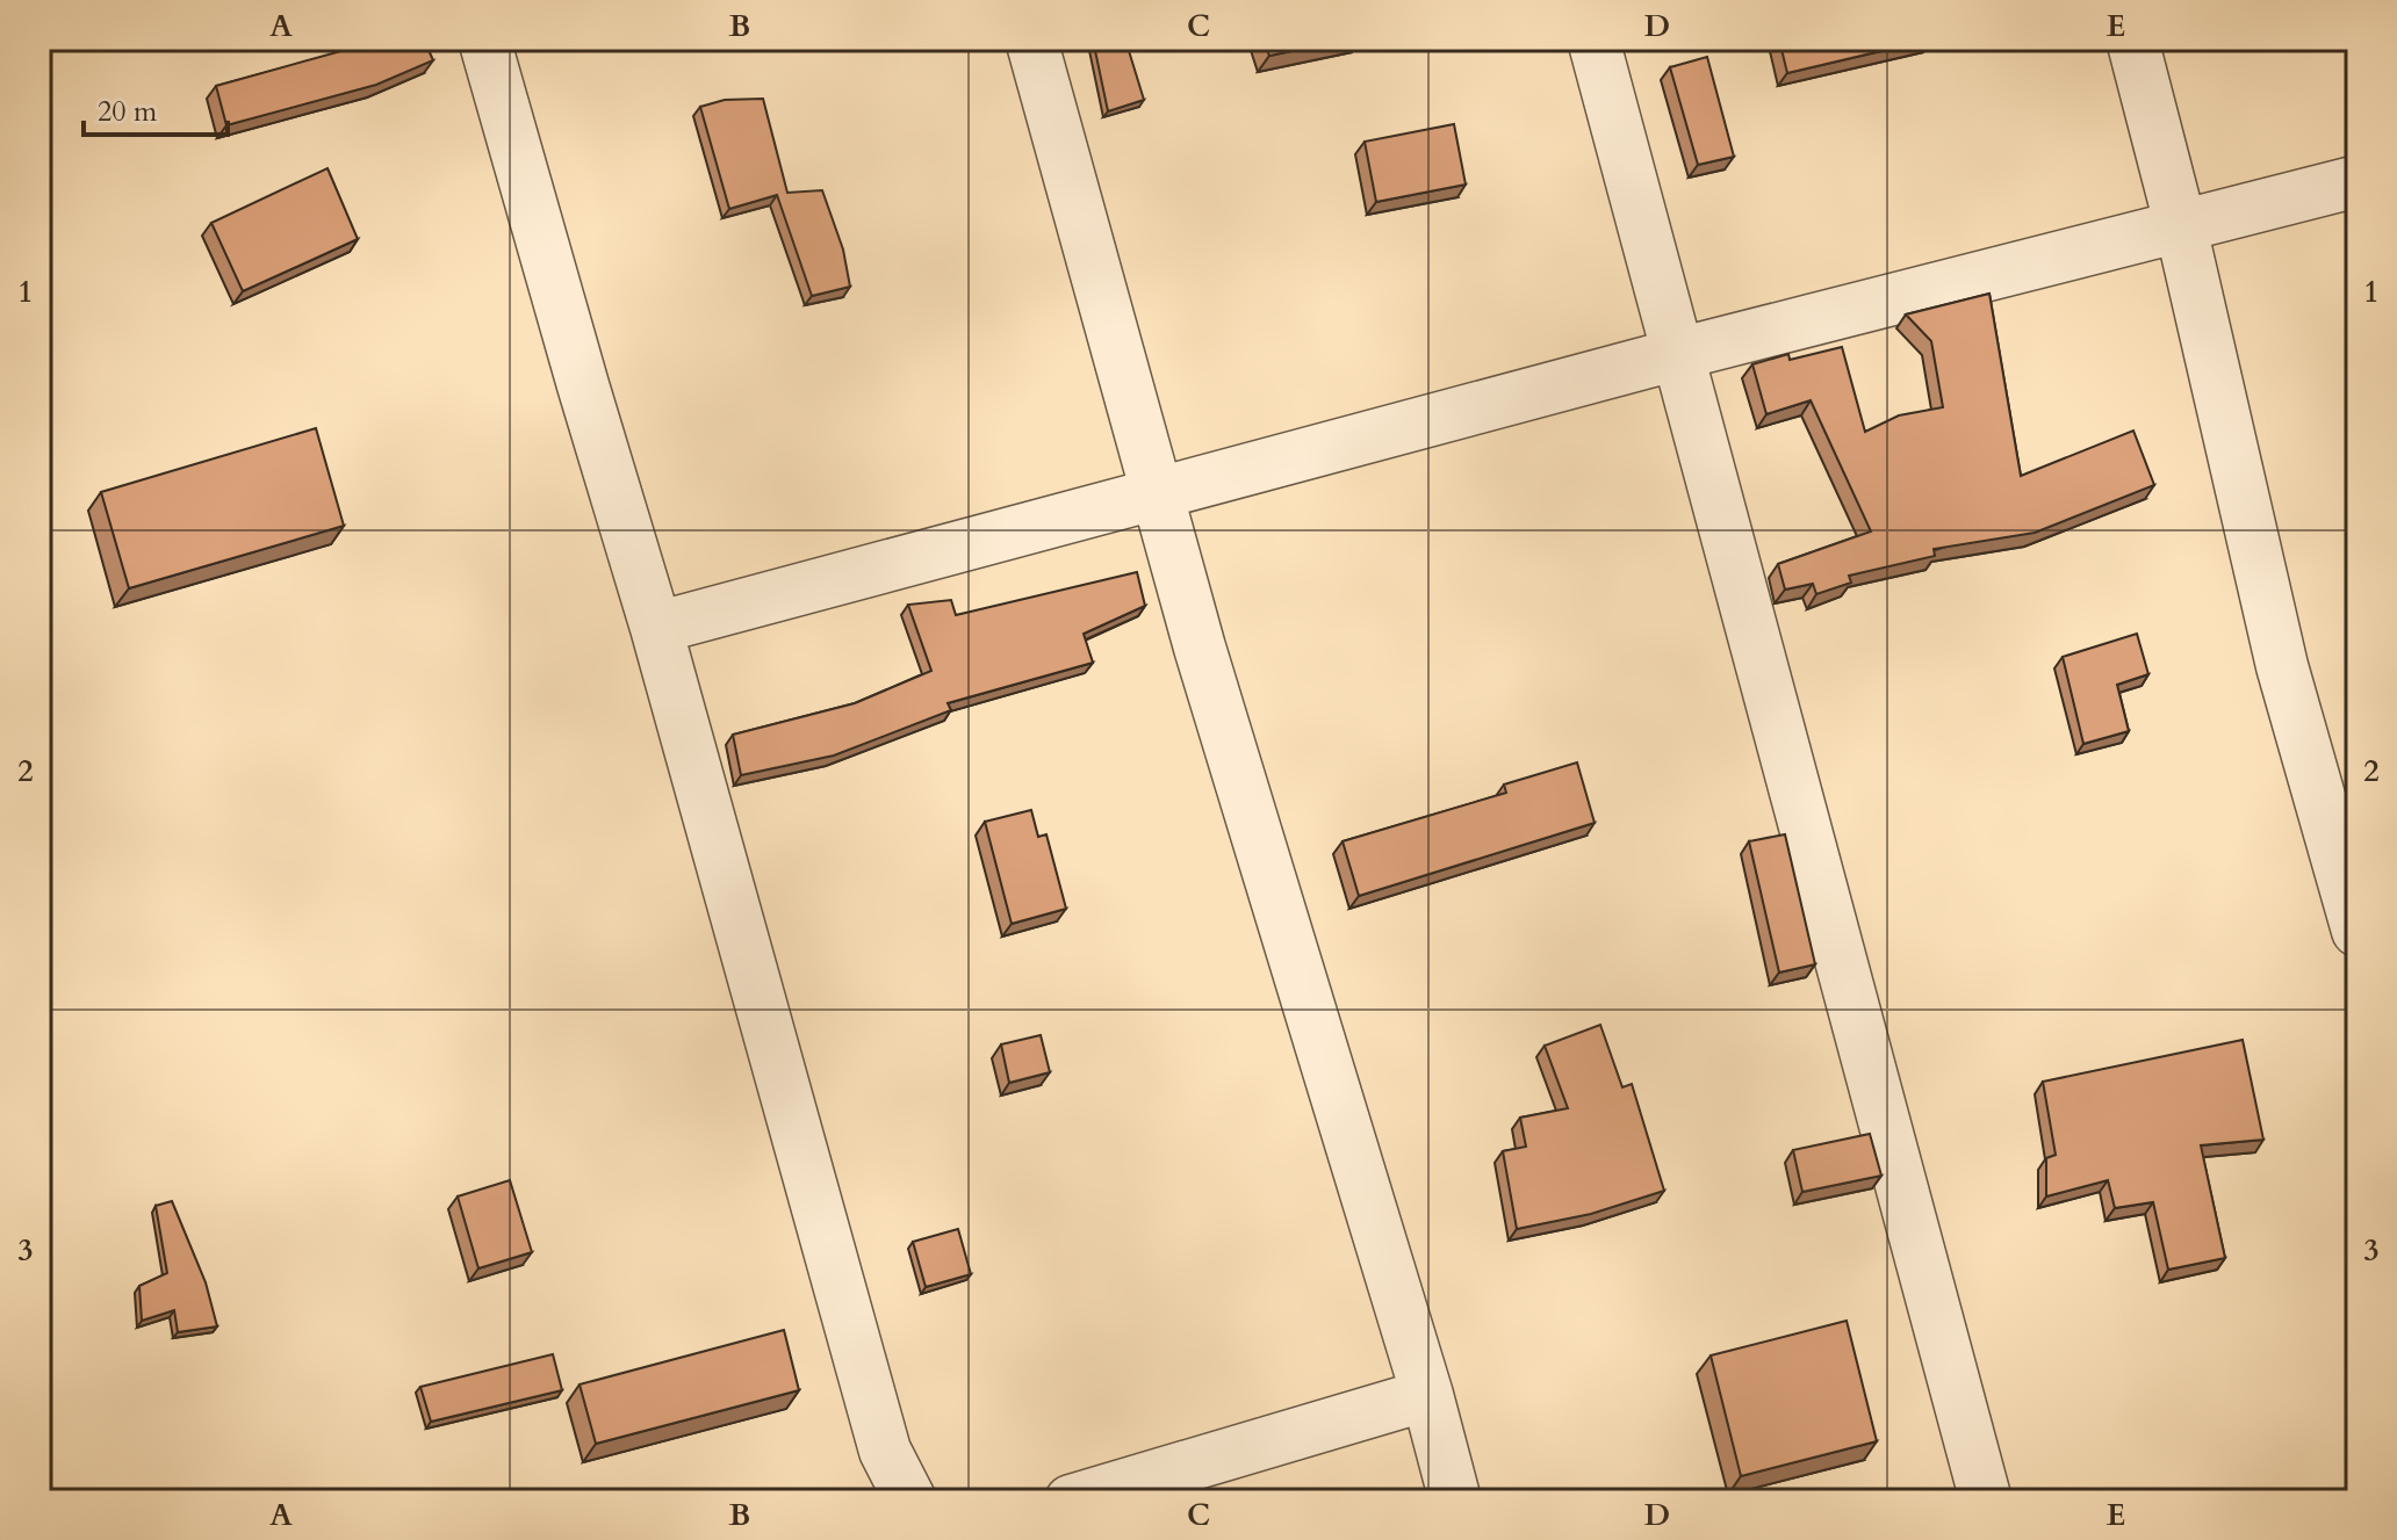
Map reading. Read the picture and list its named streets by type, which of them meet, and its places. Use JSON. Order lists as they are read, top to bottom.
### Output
{
  "scale_bar": "20 m",
  "grid": {
    "columns": [
      "A",
      "B",
      "C",
      "D",
      "E"
    ],
    "rows": ["1", "2", "3"]
  }
}
